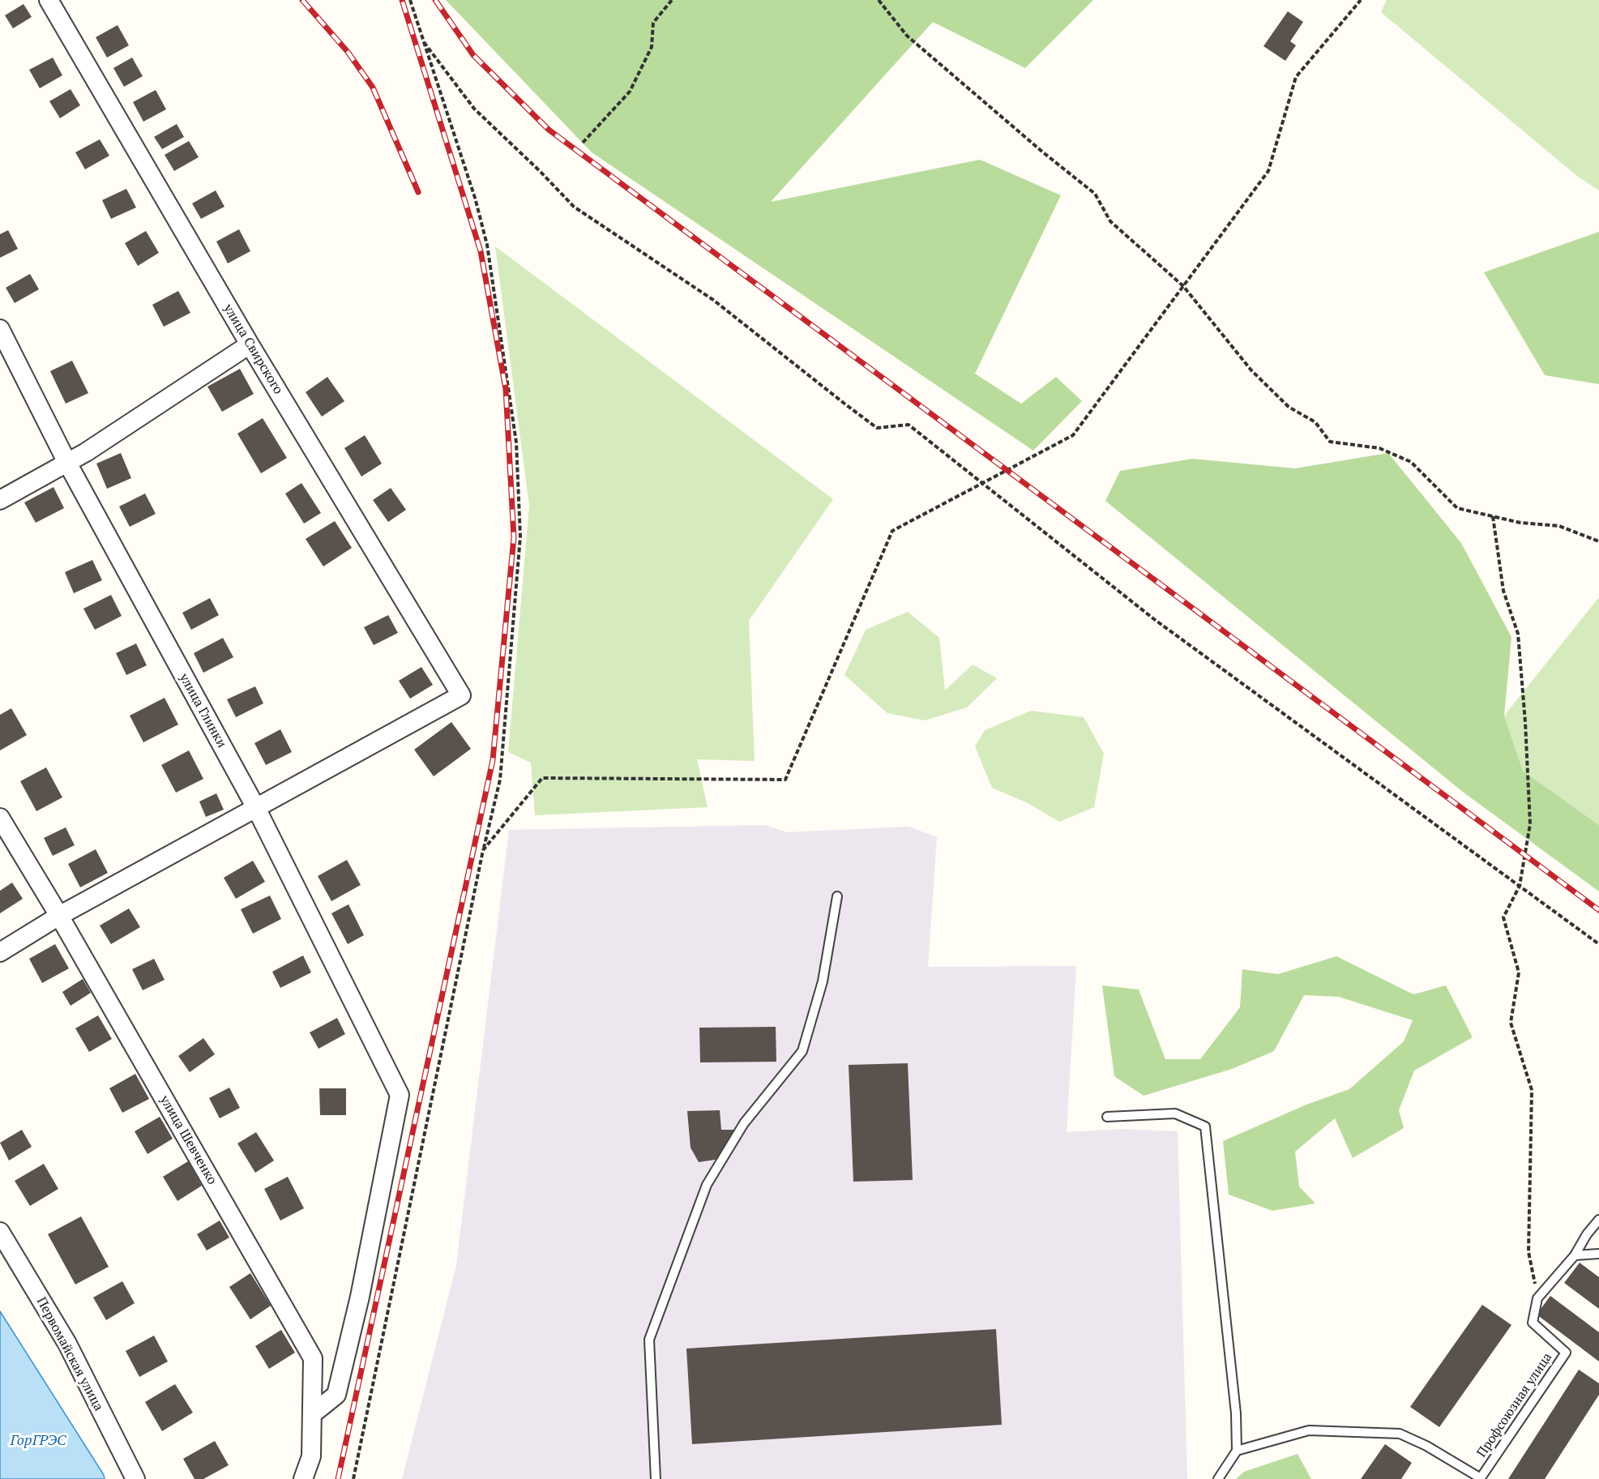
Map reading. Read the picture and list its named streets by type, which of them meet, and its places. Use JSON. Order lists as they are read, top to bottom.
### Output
{
  "streets": {
    "street": [
      "улица Свирского",
      "улица Глинки",
      "улица Шевченко",
      "Первомайская улица"
    ],
    "lane": ["Профсоюзная улица"]
  },
  "crossings": [
    ["улица Свирского", "улица Глинки"],
    ["улица Глинки", "улица Шевченко"]
  ],
  "water": ["ГорГРЭС"]
}
